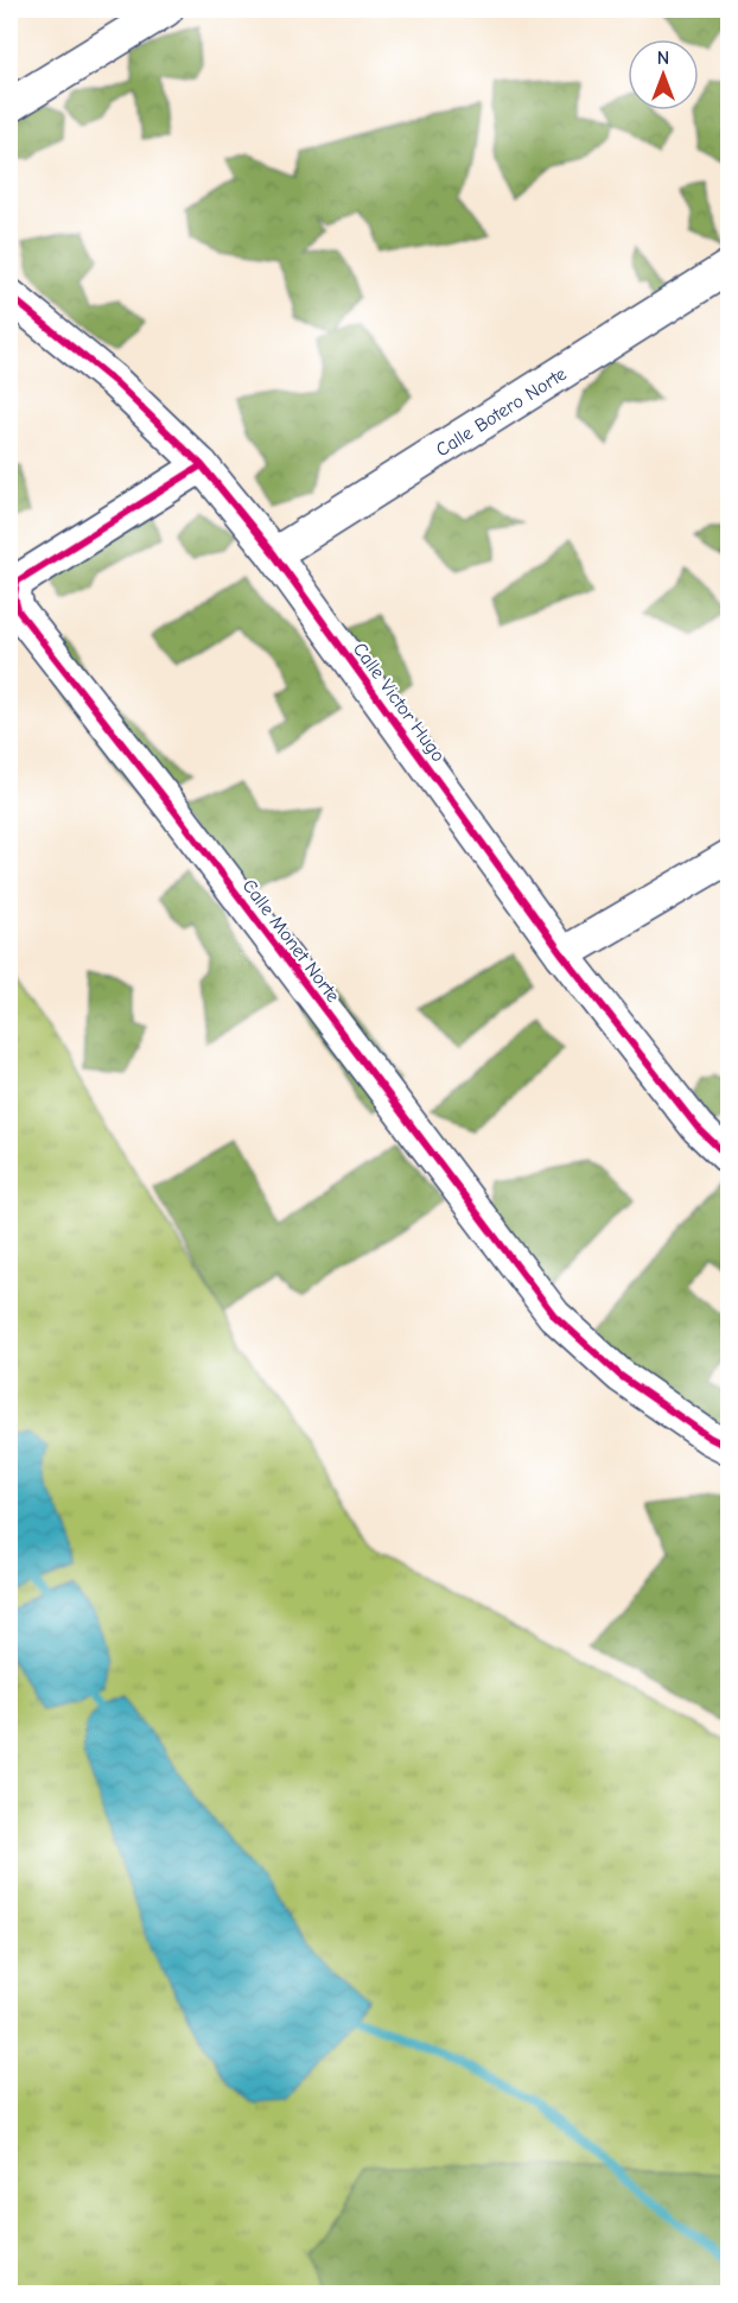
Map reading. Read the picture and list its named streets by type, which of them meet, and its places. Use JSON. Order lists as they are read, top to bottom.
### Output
{
  "streets": {
    "street": ["Calle Botero Norte", "Calle Victor Hugo", "Calle Monet Norte"]
  },
  "crossings": [
    ["Calle Botero Norte", "Calle Victor Hugo"],
    ["Calle Victor Hugo", "Calle Monet Norte"]
  ],
  "north": "top"
}
